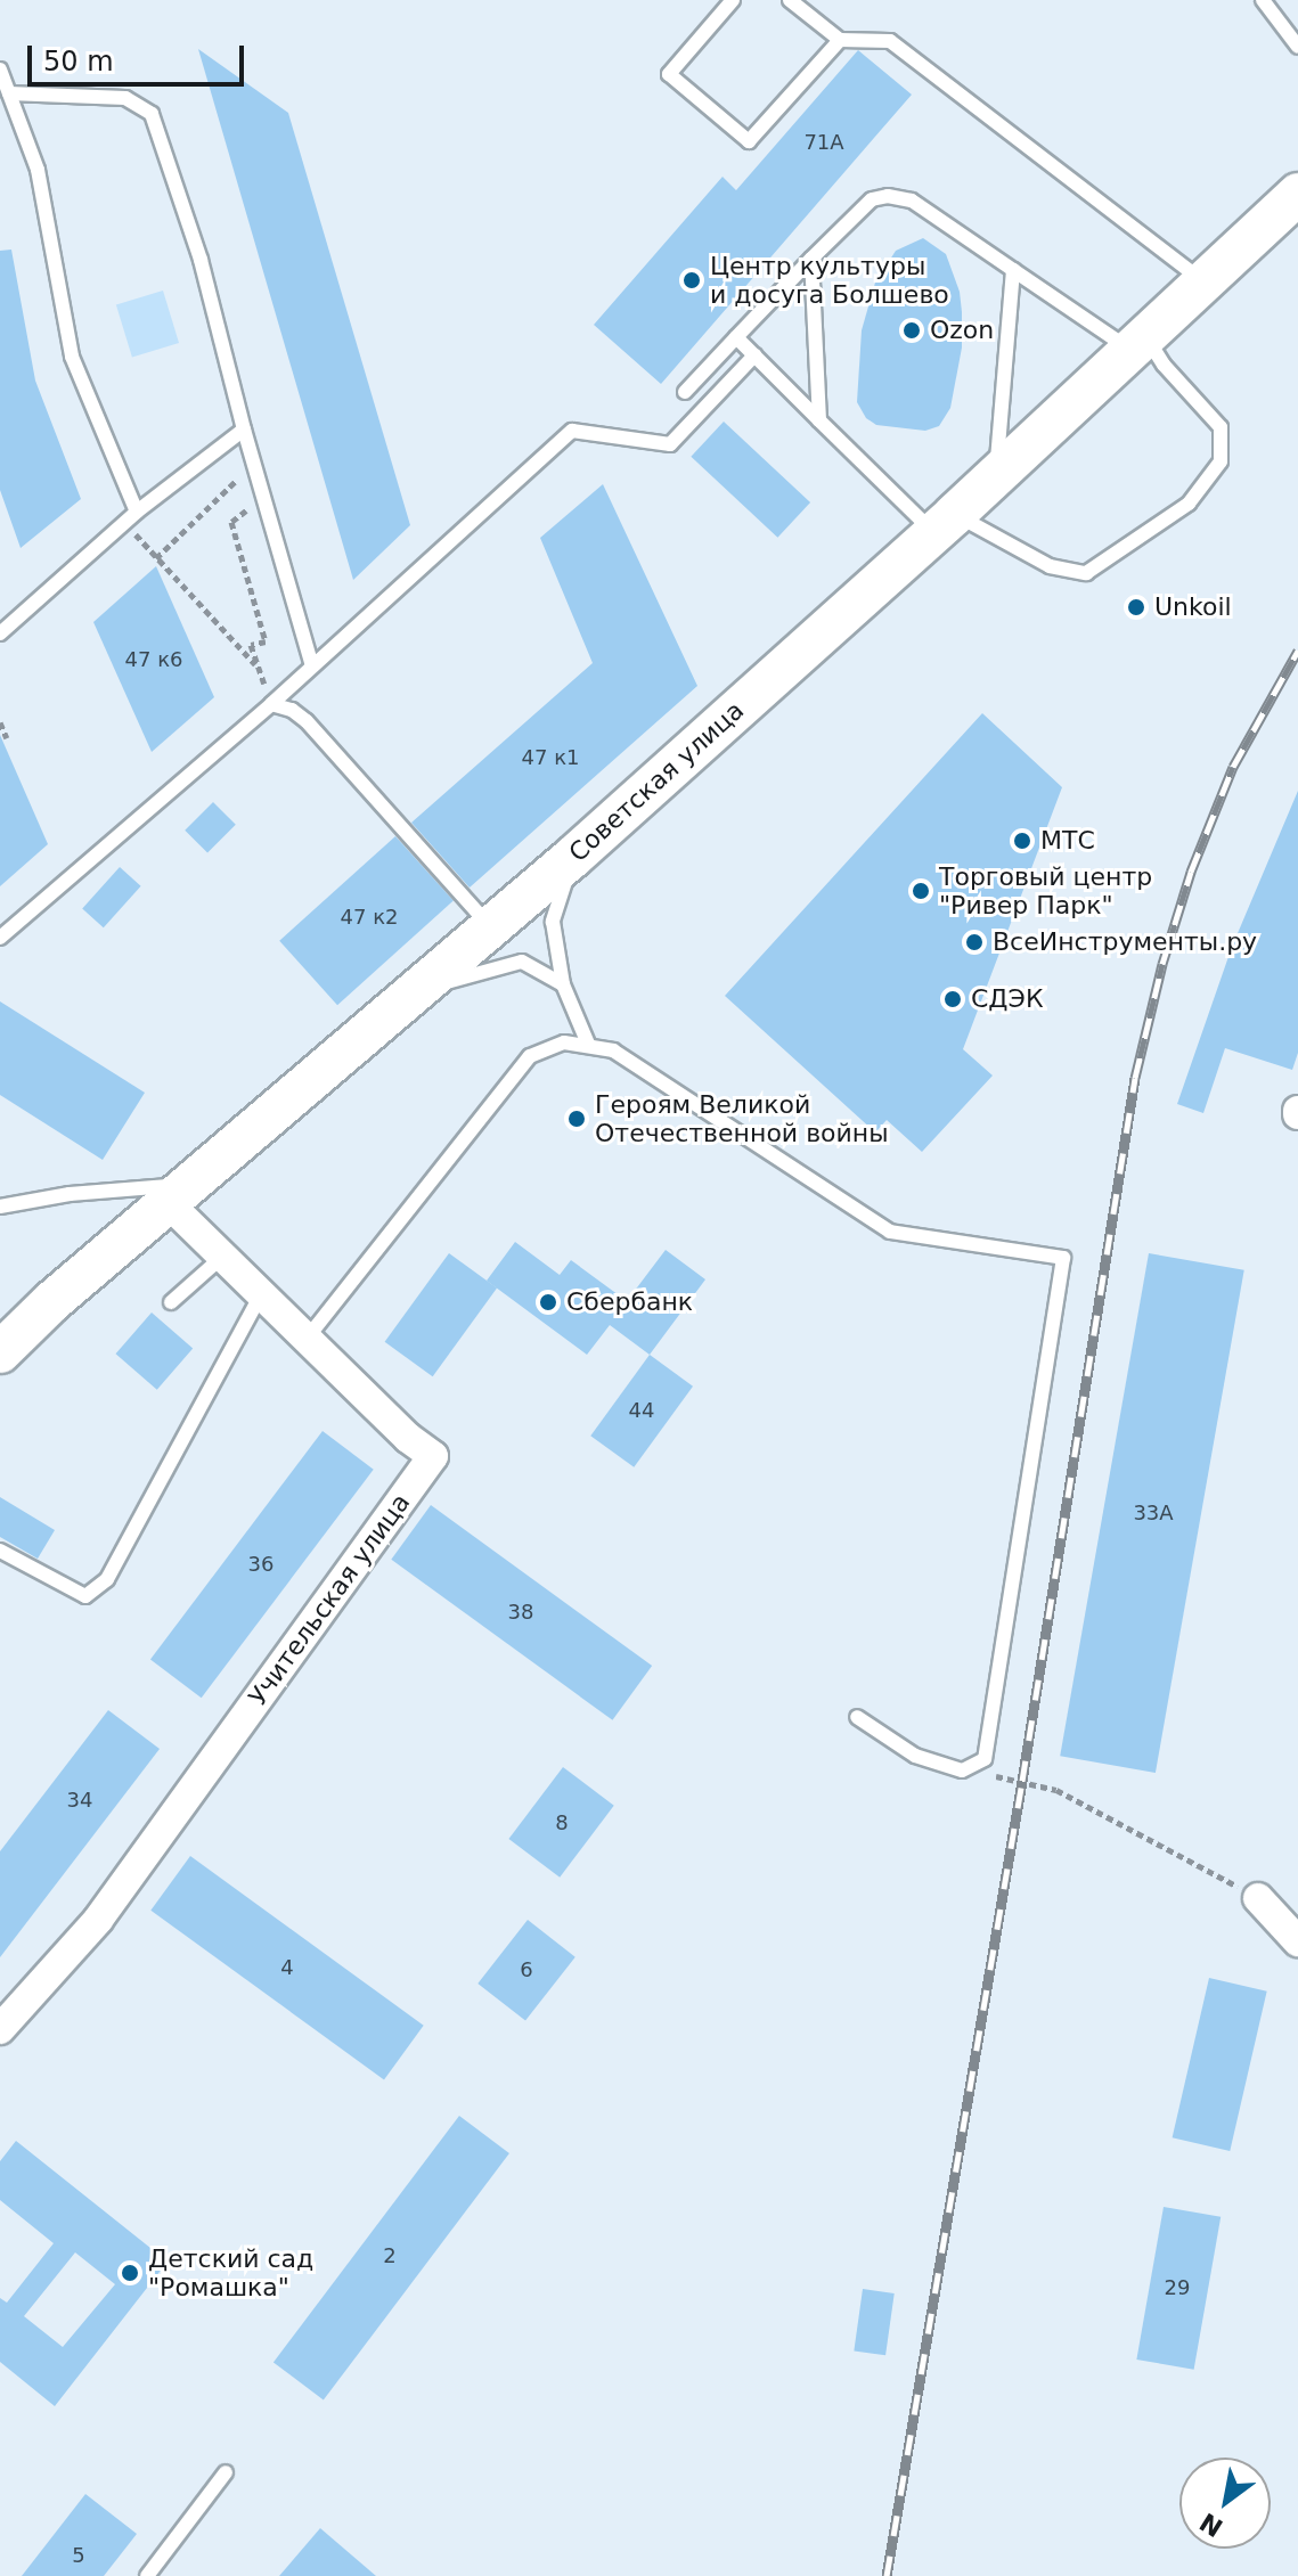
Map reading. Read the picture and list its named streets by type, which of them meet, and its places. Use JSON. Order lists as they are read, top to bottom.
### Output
{
  "streets": {
    "main road": ["Советская улица"],
    "street": ["Учительская улица"]
  },
  "crossings": [
    ["Советская улица", "Учительская улица"]
  ],
  "places": [
    "Центр культуры и досуга Болшево",
    "Ozon",
    "Unkoil",
    "МТС",
    "Торговый центр \"Ривер Парк\"",
    "ВсеИнструменты.ру",
    "СДЭК",
    "Героям Великой Отечественной войны",
    "Сбербанк",
    "Детский сад \"Ромашка\""
  ],
  "house_numbers": [
    "71А",
    "47 к6",
    "47 к1",
    "47 к2",
    "44",
    "33А",
    "36",
    "38",
    "34",
    "8",
    "4",
    "6",
    "2",
    "29",
    "5"
  ],
  "scale_bar": "50 m",
  "north": "bottom left"
}
